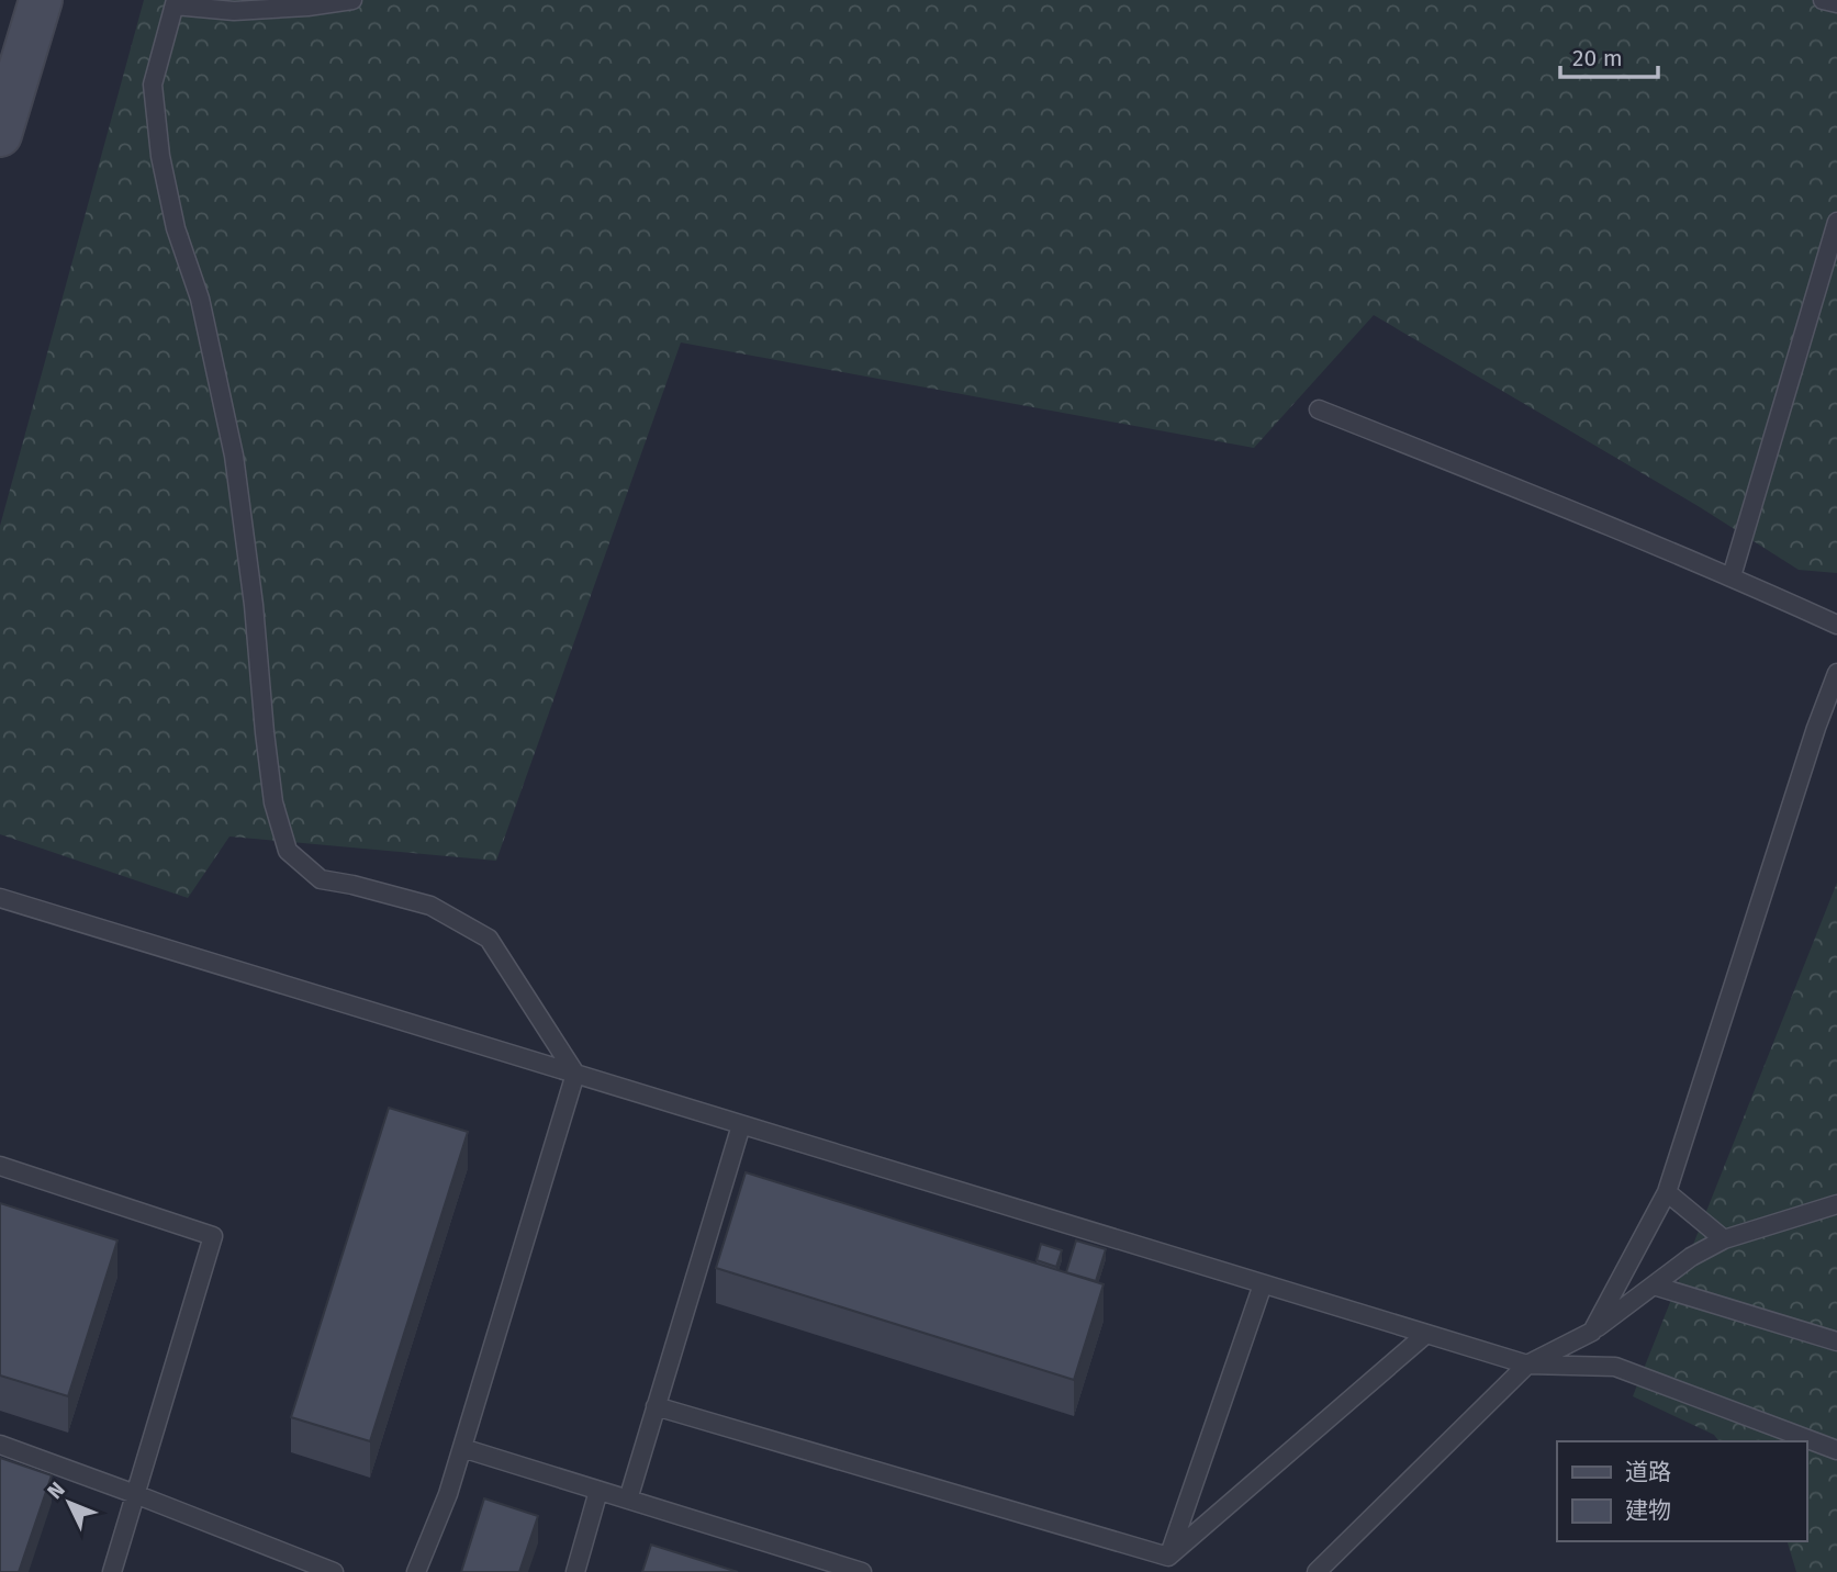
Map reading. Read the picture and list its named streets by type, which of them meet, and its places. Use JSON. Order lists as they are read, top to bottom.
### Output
{
  "legend": ["道路", "建物"],
  "scale_bar": "20 m",
  "north": "top left"
}
